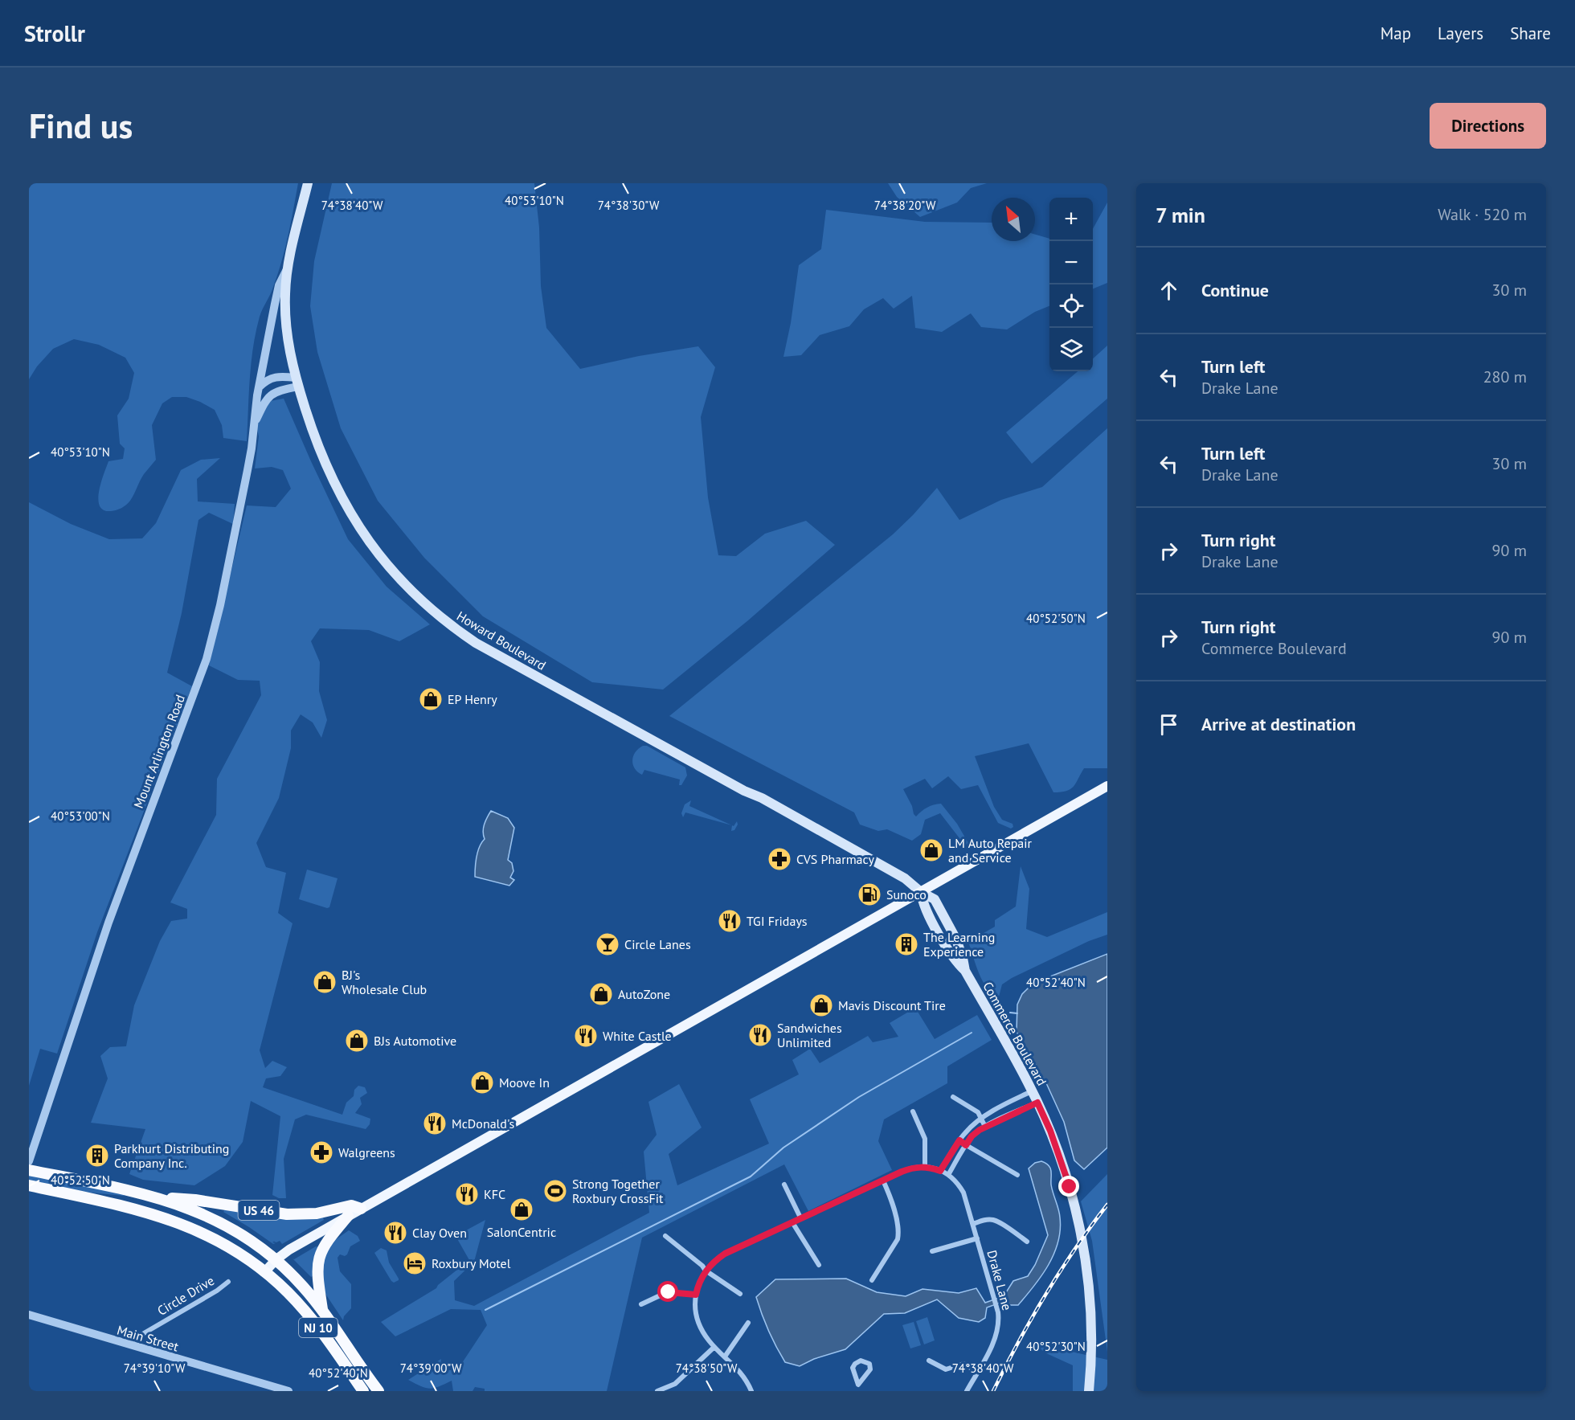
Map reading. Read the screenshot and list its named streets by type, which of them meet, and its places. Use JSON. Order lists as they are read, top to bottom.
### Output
{
  "streets": {
    "highway": ["US 46", "NJ 10"],
    "main road": ["Howard Boulevard", "Commerce Boulevard"],
    "street": [
      "Mount Arlington Road",
      "Drake Lane",
      "Circle Drive",
      "Main Street"
    ]
  },
  "crossings": [
    ["Howard Boulevard", "Mount Arlington Road"],
    ["Howard Boulevard", "Commerce Boulevard"],
    ["Howard Boulevard", "US 46"],
    ["Commerce Boulevard", "US 46"],
    ["US 46", "NJ 10"],
    ["Circle Drive", "Main Street"]
  ],
  "places": {
    "shop": [
      "EP Henry",
      "LM Auto Repair and Service",
      "BJ's Wholesale Club",
      "AutoZone",
      "Mavis Discount Tire",
      "BJs Automotive",
      "Moove In",
      "SalonCentric"
    ],
    "pharmacy": ["CVS Pharmacy", "Walgreens"],
    "fuel station": ["Sunoco"],
    "restaurant": [
      "TGI Fridays",
      "Sandwiches Unlimited",
      "White Castle",
      "McDonald's",
      "KFC",
      "Clay Oven"
    ],
    "bar": ["Circle Lanes"],
    "building": ["The Learning Experience", "Parkhurt Distributing Company Inc."],
    "sports": ["Strong Together Roxbury CrossFit"],
    "hotel": ["Roxbury Motel"]
  },
  "north": "top left",
  "page": {
    "header": "Strollr",
    "nav": ["Map", "Layers", "Share"],
    "buttons": "Directions",
    "title": "Find us",
    "heading": ["7 min", "Walk · 520 m"],
    "map_buttons": ["+", "−"],
    "list": [
      ["Continue", "30 m"],
      ["Turn left", "Drake Lane", "280 m"],
      ["Turn left", "Drake Lane", "30 m"],
      ["Turn right", "Drake Lane", "90 m"],
      ["Turn right", "Commerce Boulevard", "90 m"],
      "Arrive at destination"
    ]
  },
  "coordinates": [
    "40°53'10\"N",
    "74°38'40\"W",
    "74°38'30\"W",
    "74°38'20\"W",
    "40°52'50\"N",
    "40°53'00\"N",
    "40°52'40\"N",
    "40°52'30\"N",
    "74°39'10\"W",
    "74°39'00\"W",
    "74°38'50\"W"
  ]
}
